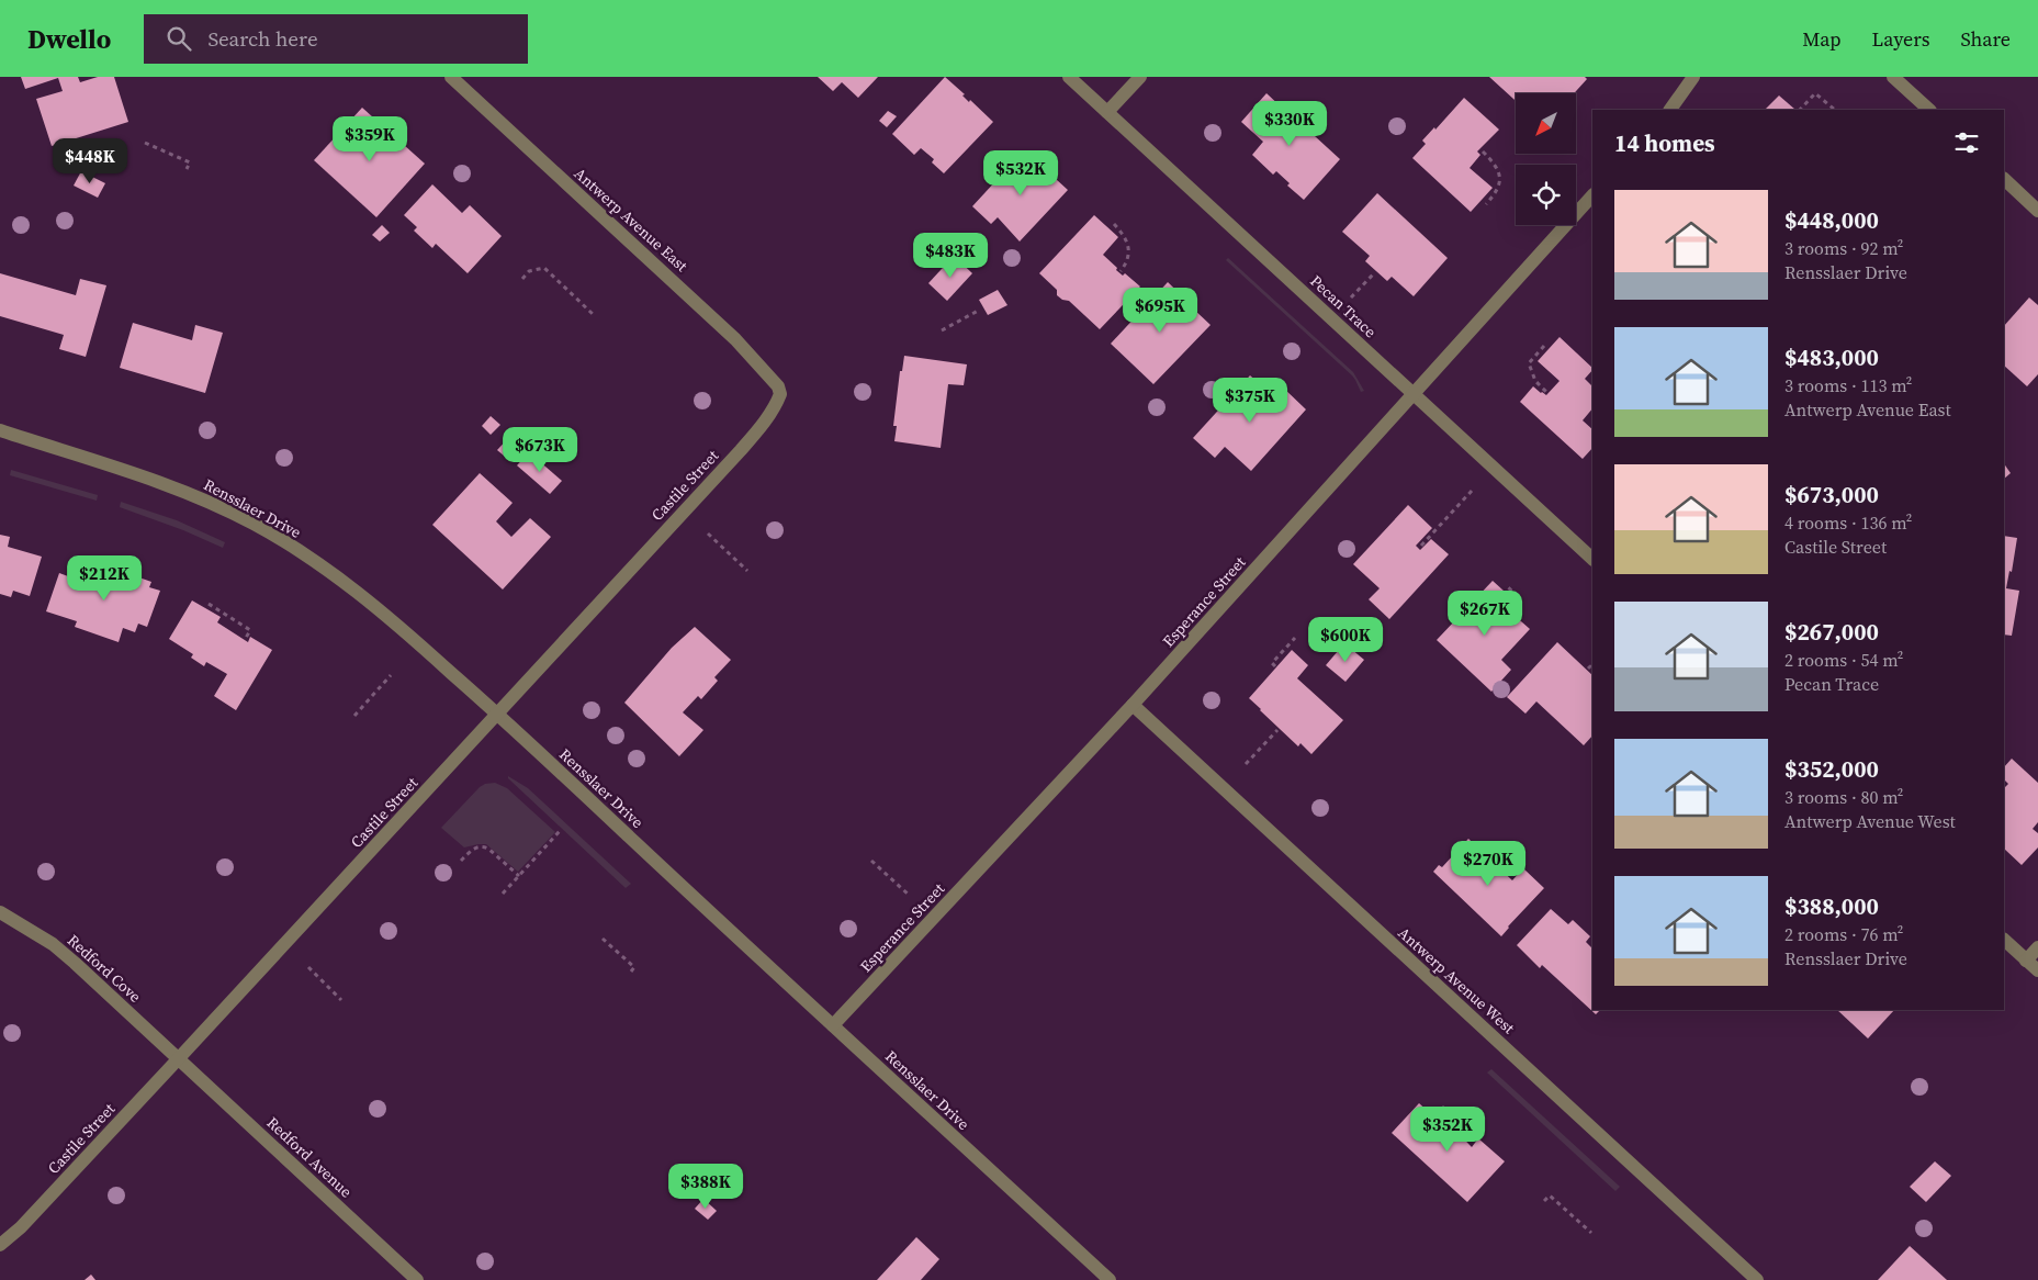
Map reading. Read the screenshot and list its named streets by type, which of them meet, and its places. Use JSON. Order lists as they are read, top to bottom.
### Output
{
  "streets": {
    "street": [
      "Antwerp Avenue East",
      "Pecan Trace",
      "Castile Street",
      "Rensslaer Drive",
      "Esperance Street",
      "Redford Cove",
      "Antwerp Avenue West",
      "Redford Avenue"
    ]
  },
  "crossings": [
    ["Antwerp Avenue East", "Castile Street"],
    ["Pecan Trace", "Esperance Street"],
    ["Castile Street", "Rensslaer Drive"],
    ["Castile Street", "Redford Cove"],
    ["Castile Street", "Redford Avenue"],
    ["Rensslaer Drive", "Esperance Street"],
    ["Esperance Street", "Antwerp Avenue West"],
    ["Redford Cove", "Redford Avenue"]
  ],
  "north": "bottom left",
  "page": {
    "header": "Dwello",
    "search": "Search here",
    "nav": ["Map", "Layers", "Share"],
    "price": [
      "$330K",
      "$359K",
      "$448K",
      "$532K",
      "$483K",
      "$695K",
      "$375K",
      "$673K",
      "$212K",
      "$267K",
      "$600K",
      "$270K",
      "$352K",
      "$388K"
    ],
    "heading": "14 homes",
    "list": [
      {
        "name": "$448,000",
        "note": "3 rooms · 92 m² · Rensslaer Drive"
      },
      {
        "name": "$483,000",
        "note": "3 rooms · 113 m² · Antwerp Avenue East"
      },
      {
        "name": "$673,000",
        "note": "4 rooms · 136 m² · Castile Street"
      },
      {
        "name": "$267,000",
        "note": "2 rooms · 54 m² · Pecan Trace"
      },
      {
        "name": "$352,000",
        "note": "3 rooms · 80 m² · Antwerp Avenue West"
      },
      {
        "name": "$388,000",
        "note": "2 rooms · 76 m² · Rensslaer Drive"
      }
    ]
  }
}
